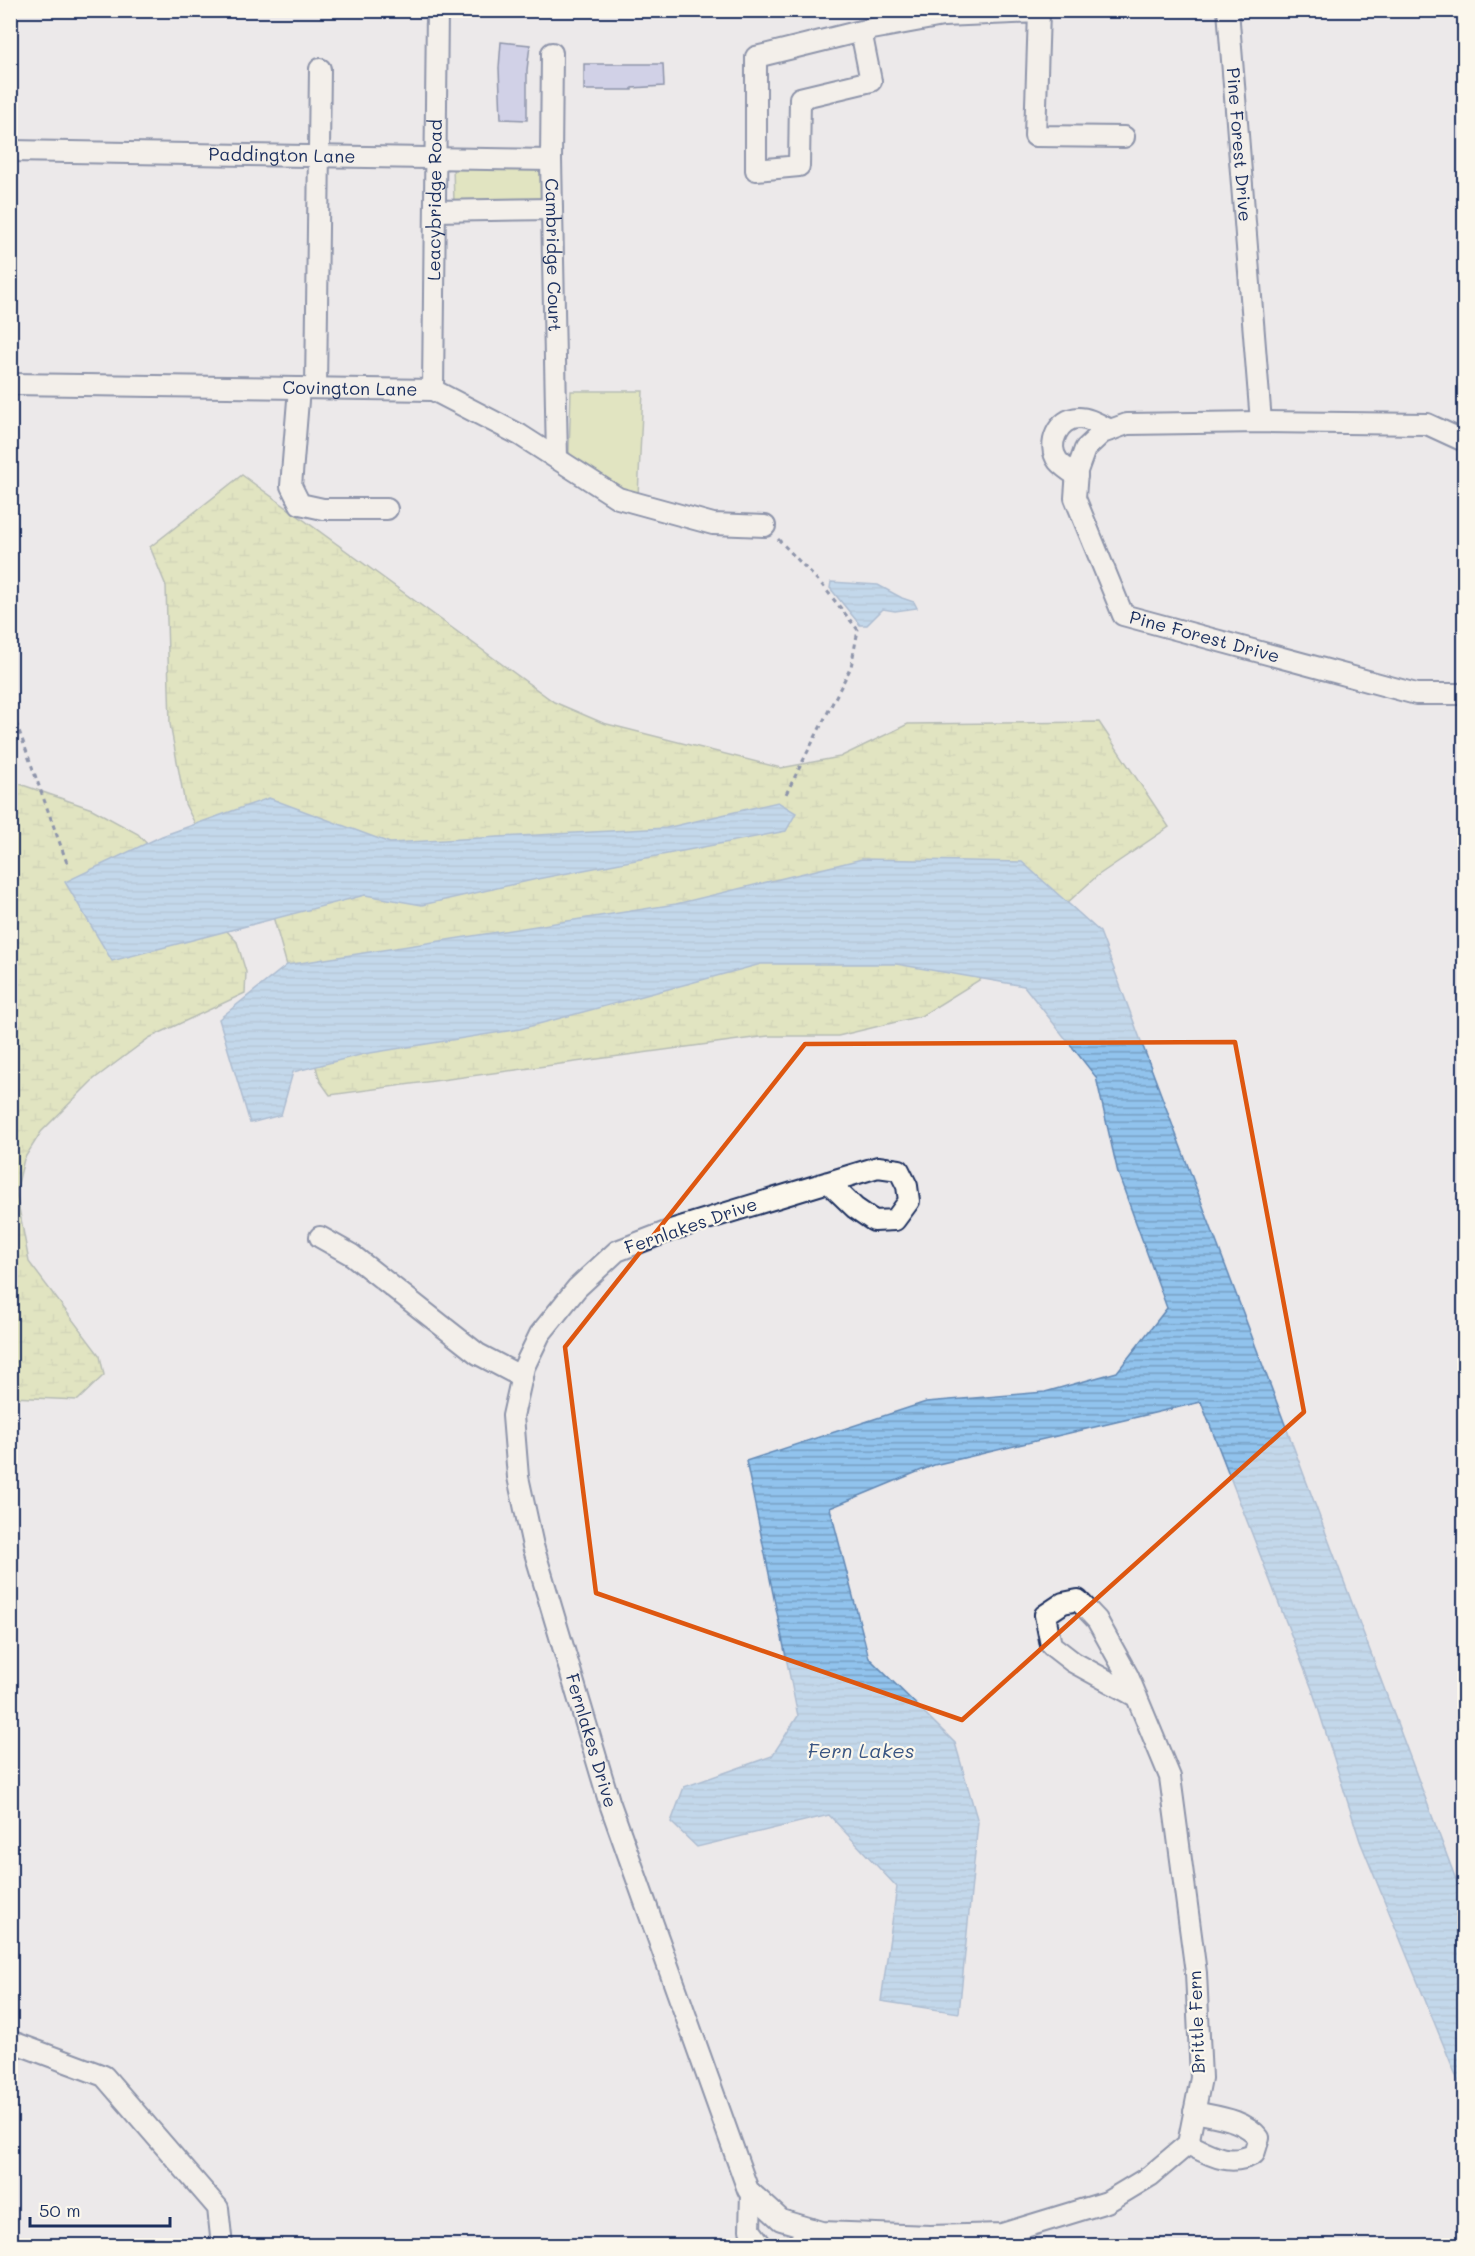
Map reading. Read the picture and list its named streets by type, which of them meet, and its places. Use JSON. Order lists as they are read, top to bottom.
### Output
{
  "streets": {
    "street": [
      "Pine Forest Drive",
      "Paddington Lane",
      "Leacybridge Road",
      "Cambridge Court",
      "Covington Lane",
      "Fernlakes Drive",
      "Brittle Fern"
    ]
  },
  "crossings": [
    ["Paddington Lane", "Leacybridge Road"],
    ["Paddington Lane", "Cambridge Court"],
    ["Leacybridge Road", "Covington Lane"],
    ["Cambridge Court", "Covington Lane"]
  ],
  "water": ["Fern Lakes"],
  "scale_bar": "50 m"
}
